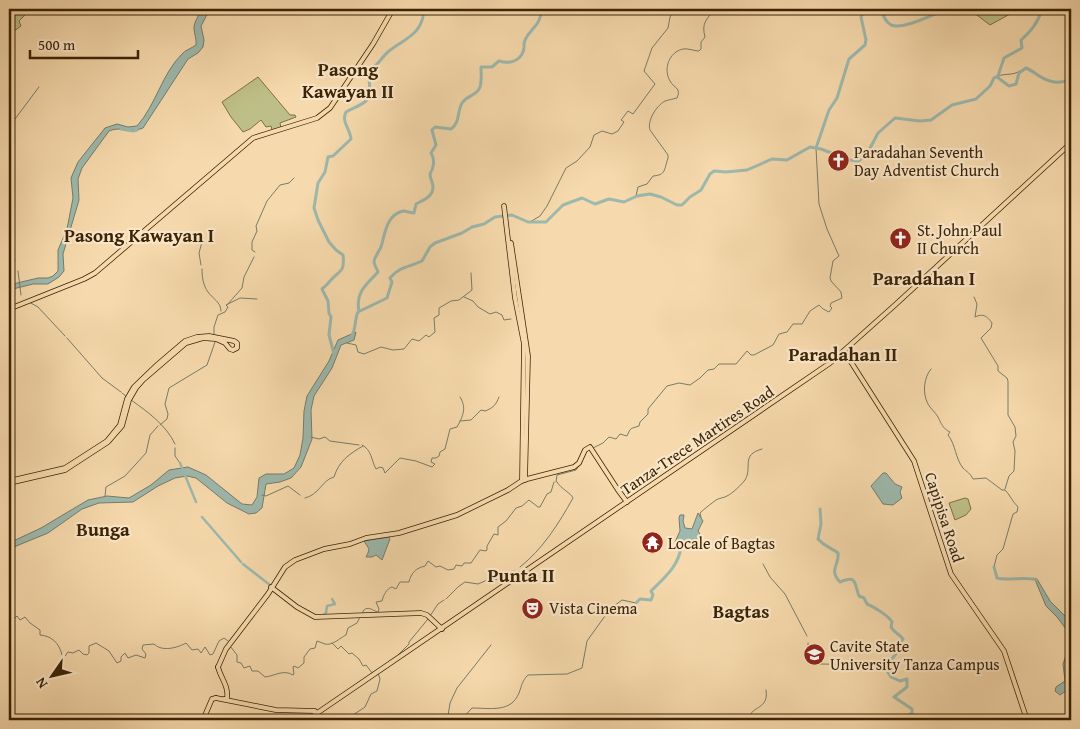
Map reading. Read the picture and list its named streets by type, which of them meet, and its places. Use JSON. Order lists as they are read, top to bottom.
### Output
{
  "streets": {
    "main road": ["Tanza-Trece Martires Road", "Capipisa Road"]
  },
  "crossings": [
    ["Tanza-Trece Martires Road", "Capipisa Road"]
  ],
  "districts": [
    "Pasong Kawayan II",
    "Pasong Kawayan I",
    "Paradahan I",
    "Paradahan II",
    "Bunga",
    "Punta II",
    "Bagtas"
  ],
  "places": {
    "church": ["Paradahan Seventh Day Adventist Church", "St. John Paul II Church"],
    "temple": ["Locale of Bagtas"],
    "theatre": ["Vista Cinema"],
    "school or university": ["Cavite State University Tanza Campus"]
  },
  "scale_bar": "500 m",
  "north": "bottom left"
}
